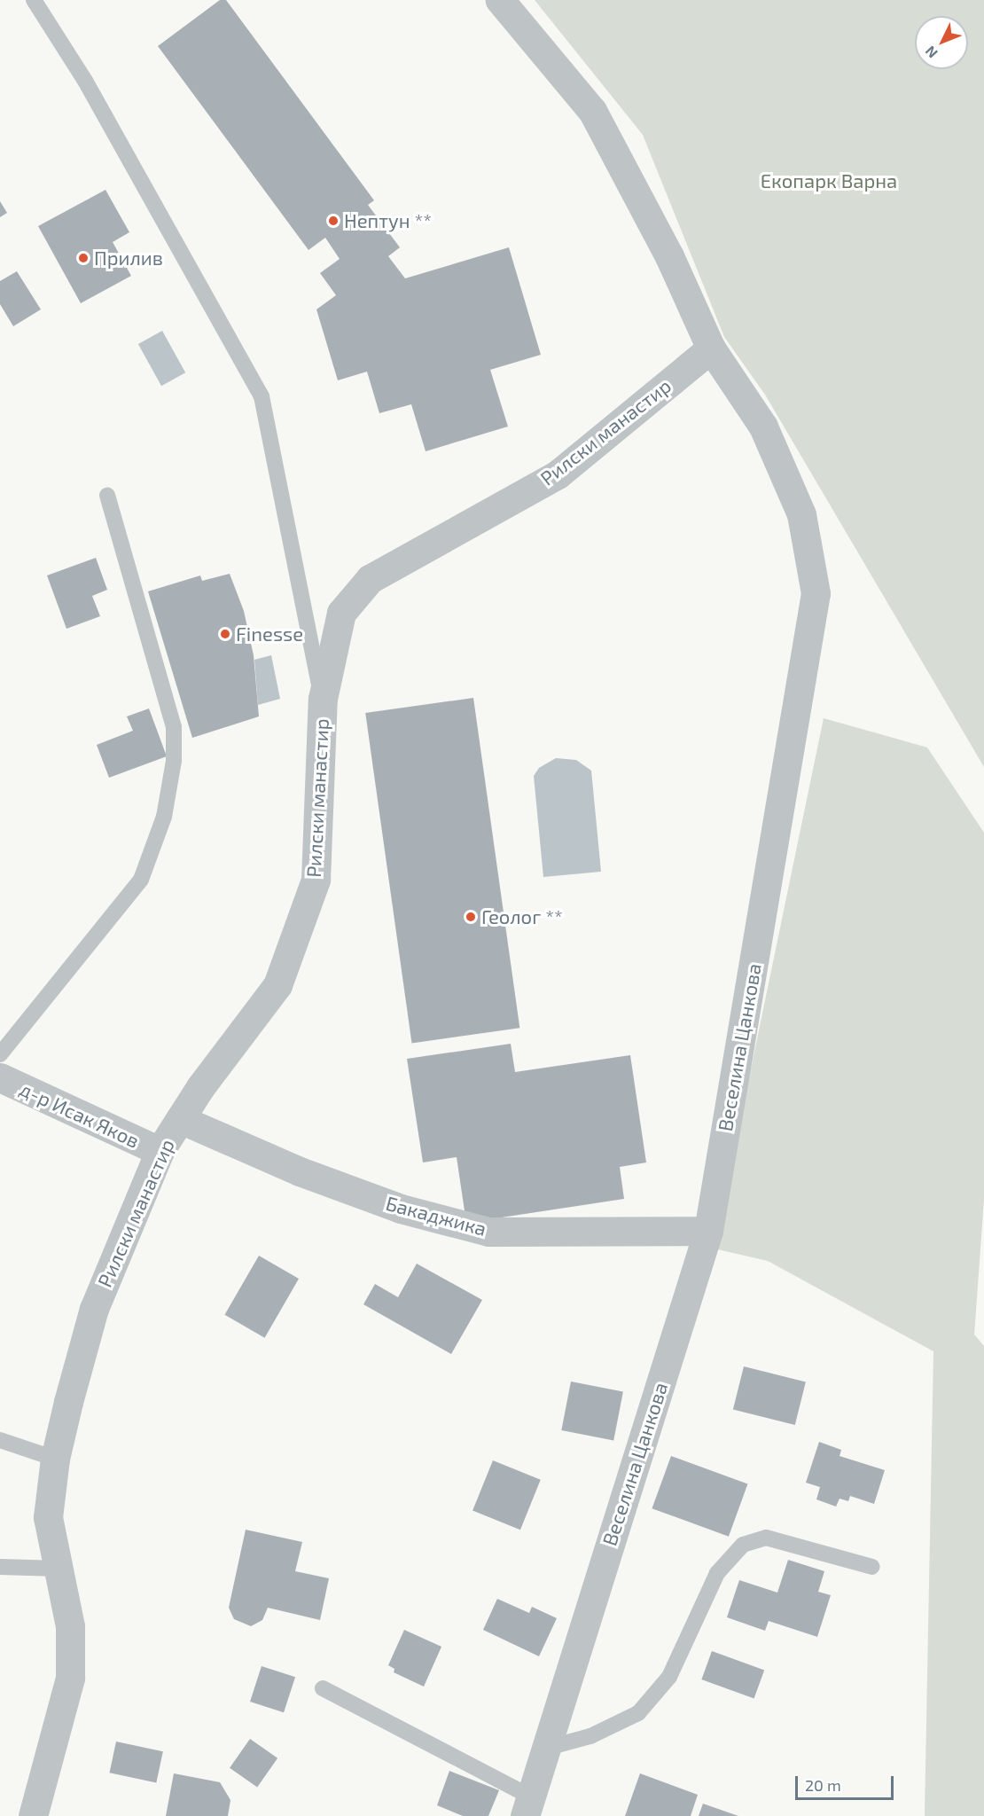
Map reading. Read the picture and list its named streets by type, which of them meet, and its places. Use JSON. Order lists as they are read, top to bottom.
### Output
{
  "streets": {
    "street": [
      "Рилски манастир",
      "Веселина Цанкова",
      "д-р Исак Яков",
      "Бакаджика"
    ]
  },
  "crossings": [
    ["Рилски манастир", "Веселина Цанкова"],
    ["Рилски манастир", "д-р Исак Яков"],
    ["Рилски манастир", "Бакаджика"],
    ["Веселина Цанкова", "Бакаджика"]
  ],
  "parks": ["Екопарк Варна"],
  "places": [
    "Нептун **",
    "Прилив",
    "Finesse",
    "Геолог **"
  ],
  "scale_bar": "20 m",
  "north": "bottom left"
}
